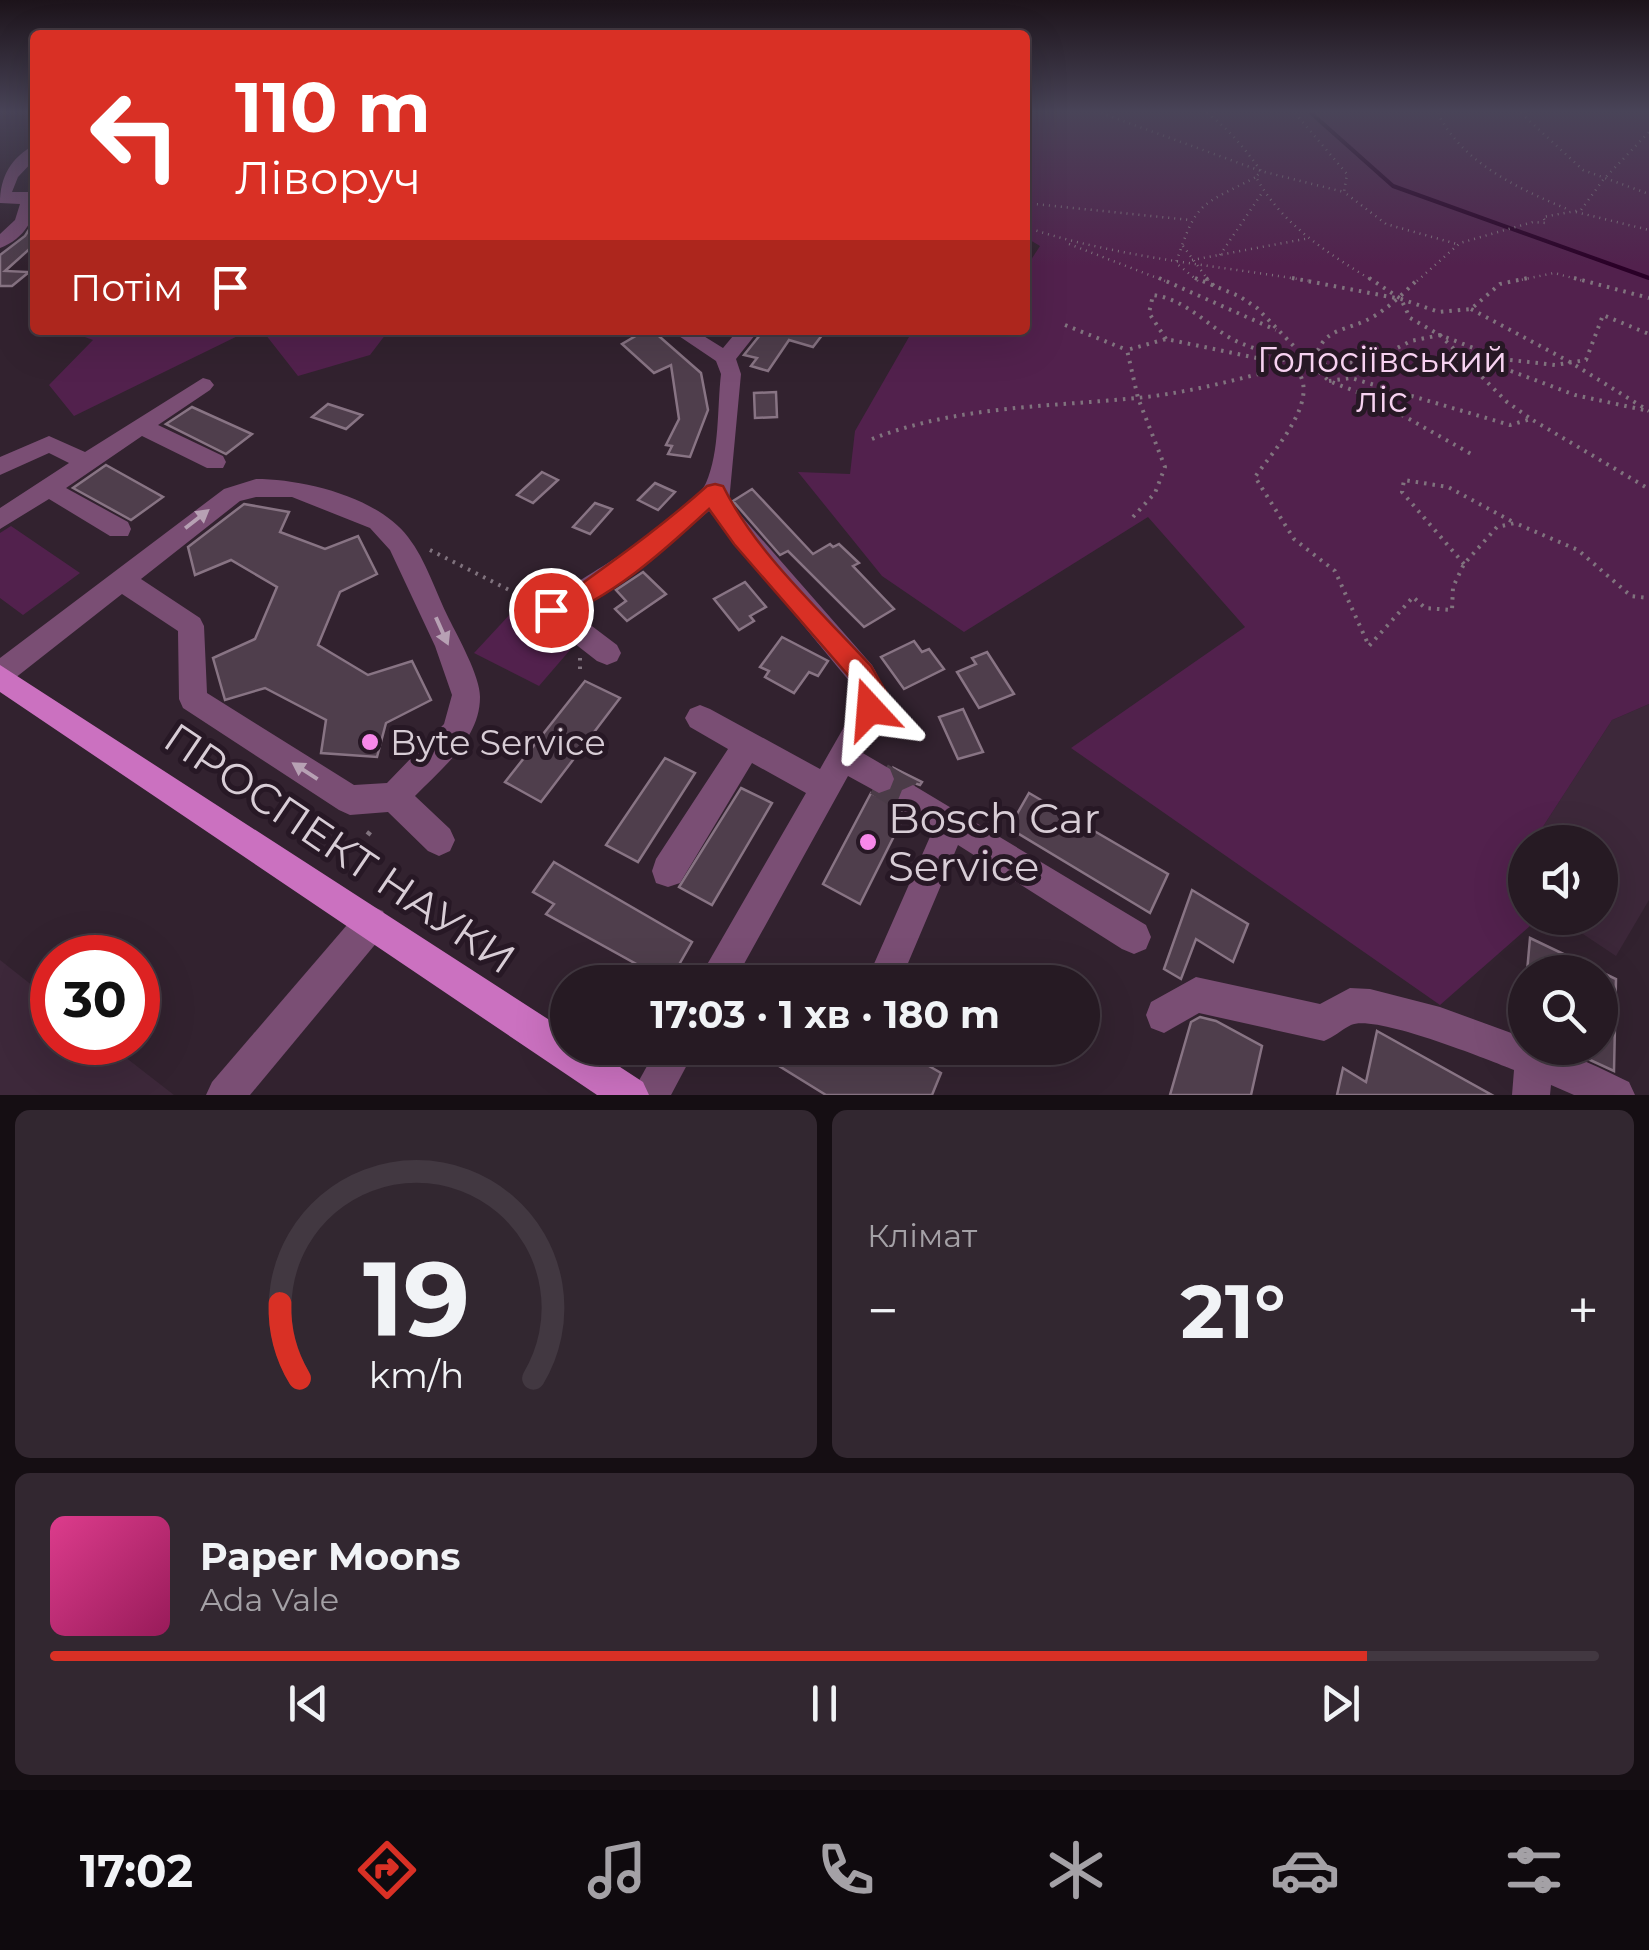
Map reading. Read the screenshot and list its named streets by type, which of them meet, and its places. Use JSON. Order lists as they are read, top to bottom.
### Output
{
  "streets": {
    "main road": ["ПРОСПЕКТ НАУКИ"]
  },
  "parks": ["Голосіївський ліс"],
  "places": ["Byte Service", "Bosch Car Service"],
  "page": {
    "turn": ["110 m", "Ліворуч"],
    "then": "Потім",
    "limit": "30",
    "trip": "17:03 · 1 хв · 180 m",
    "tile": "Клімат",
    "heat": ["−", "21°", "+"],
    "song": ["Paper Moons", "Ada Vale"],
    "tabs": "17:02",
    "gauge": ["19", "km/h"]
  }
}
